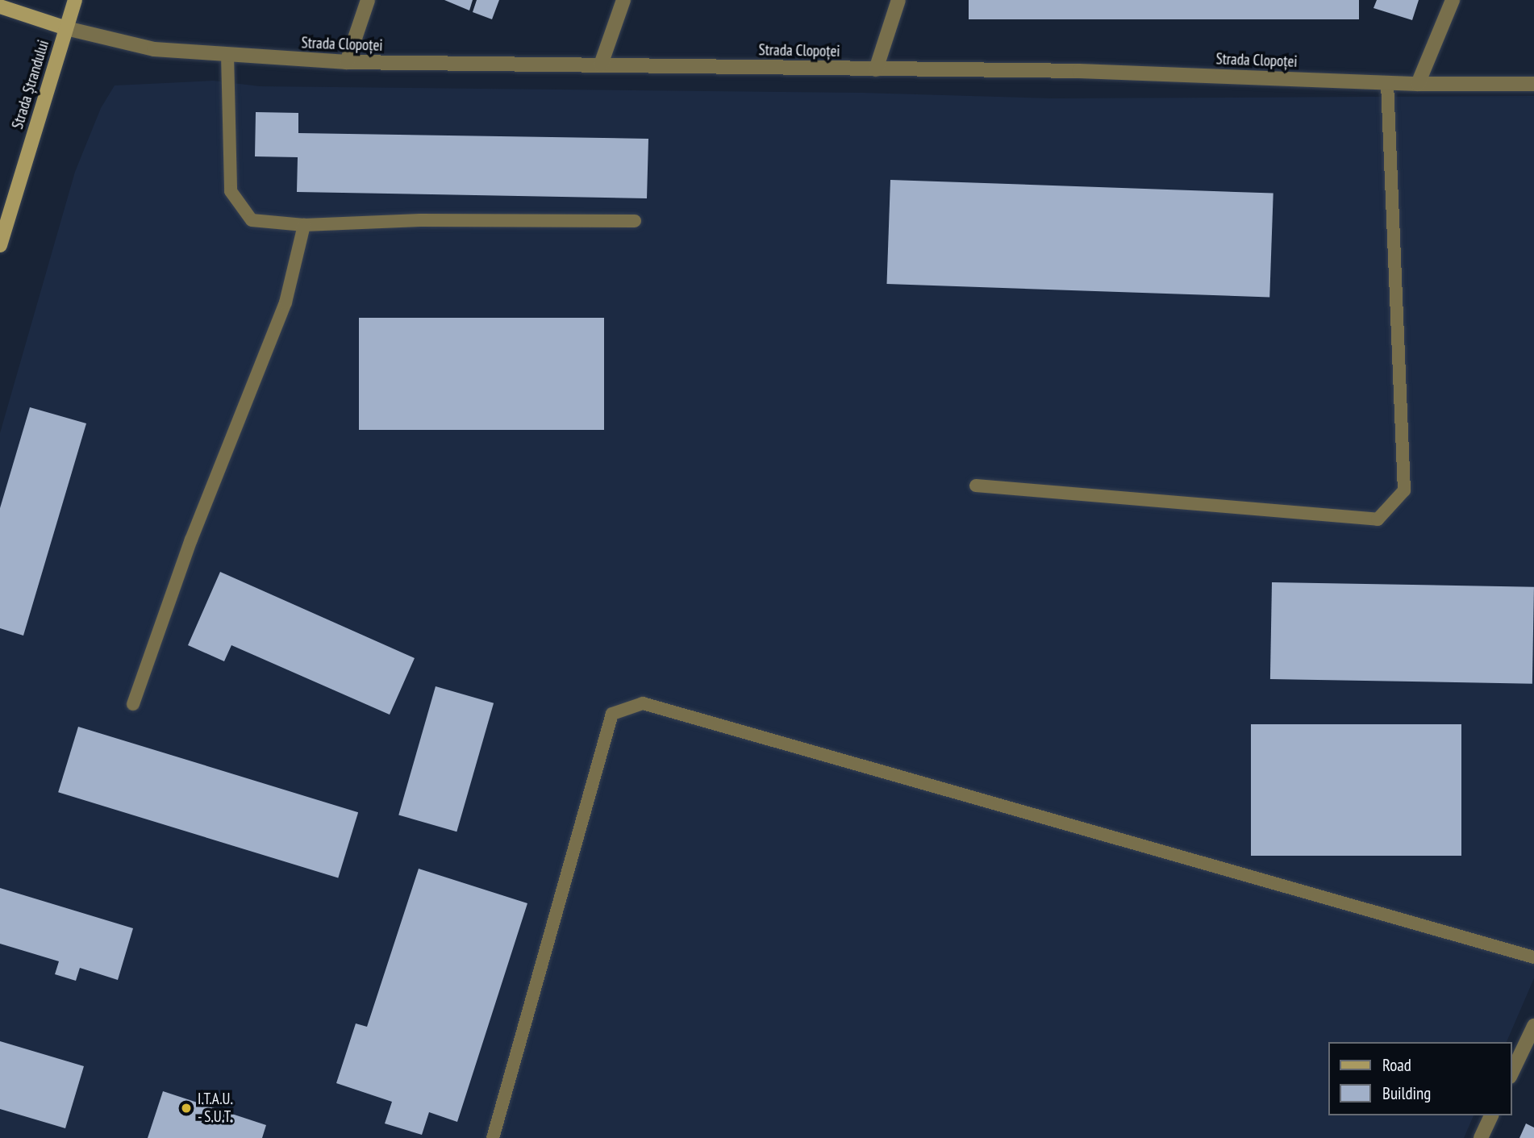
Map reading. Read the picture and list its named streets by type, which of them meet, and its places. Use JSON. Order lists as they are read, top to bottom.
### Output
{
  "streets": {
    "main road": ["Strada Ștrandului"],
    "street": ["Strada Clopoței"]
  },
  "crossings": [
    ["Strada Clopoței", "Strada Ștrandului"]
  ],
  "places": ["I.T.A.U. - S.U.T."],
  "legend": ["Road", "Building"]
}
